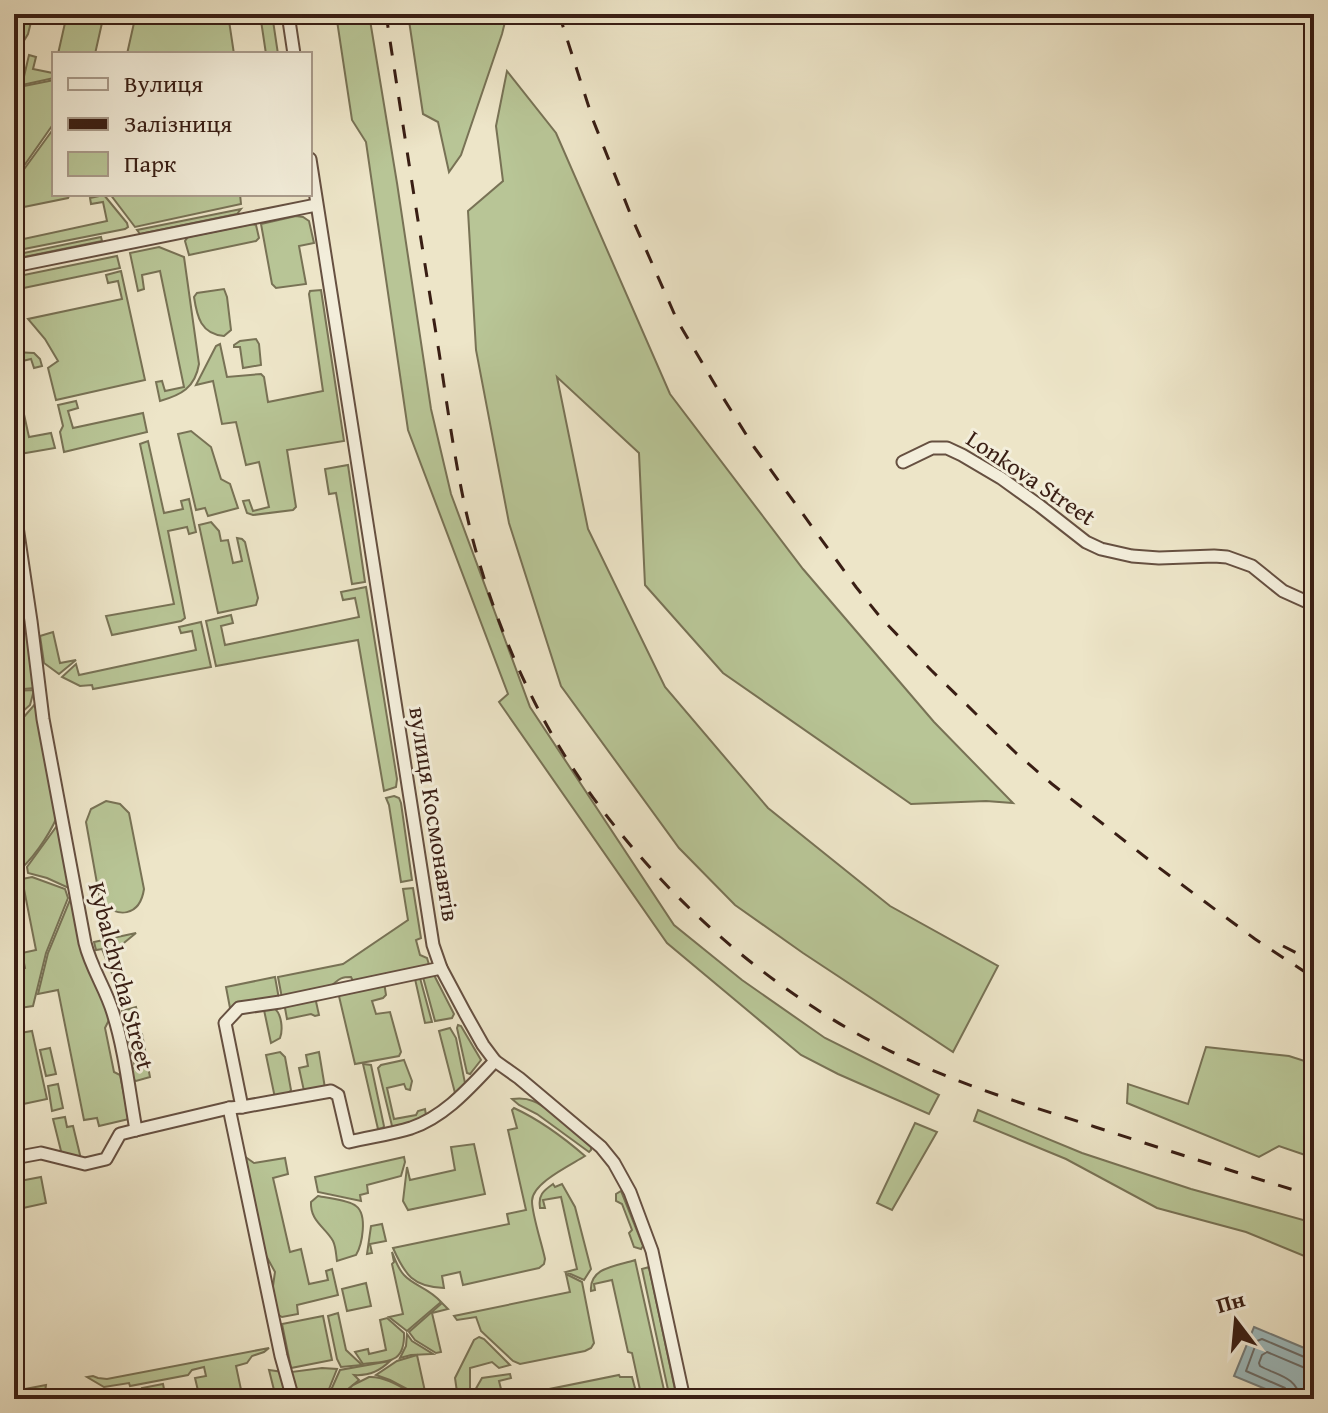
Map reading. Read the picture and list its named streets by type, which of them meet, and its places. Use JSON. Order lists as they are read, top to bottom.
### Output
{
  "streets": {
    "street": ["Lonkova Street", "вулиця Космонавтів", "Kybalchycha Street"]
  },
  "legend": ["Вулиця", "Залізниця", "Парк"],
  "north": "top"
}
